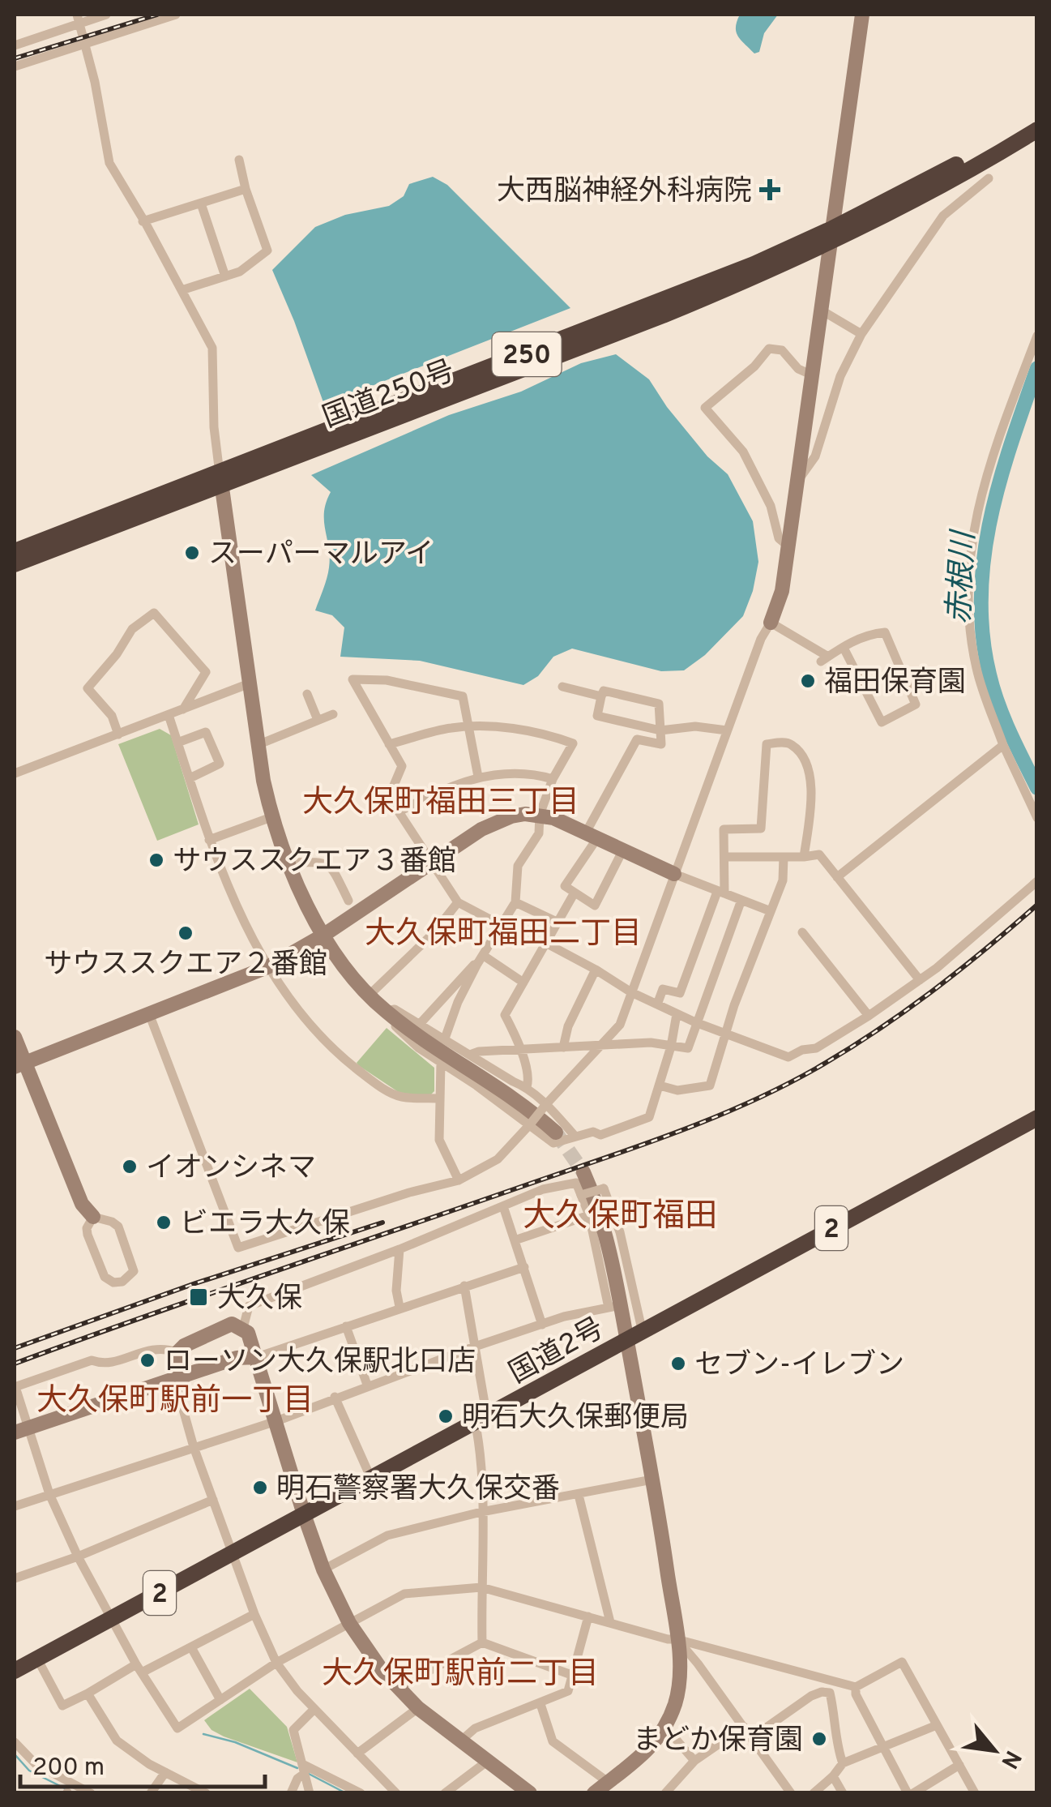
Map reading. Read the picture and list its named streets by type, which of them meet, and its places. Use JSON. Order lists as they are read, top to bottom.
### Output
{
  "streets": {
    "highway": [
      "250",
      "国道250号",
      "2",
      "国道2号"
    ]
  },
  "districts": [
    "大久保町福田三丁目",
    "大久保町福田二丁目",
    "大久保町福田",
    "大久保町駅前一丁目",
    "大久保町駅前二丁目"
  ],
  "water": ["赤根川"],
  "places": {
    "health": ["大西脳神経外科病院"],
    "other": [
      "スーパーマルアイ",
      "福田保育園",
      "サウススクエア３番館",
      "サウススクエア２番館",
      "イオンシネマ",
      "ビエラ大久保",
      "ローソン大久保駅北口店",
      "セブン-イレブン",
      "明石大久保郵便局",
      "明石警察署大久保交番",
      "まどか保育園"
    ],
    "transit": ["大久保"]
  },
  "scale_bar": "200 m",
  "north": "bottom right"
}
